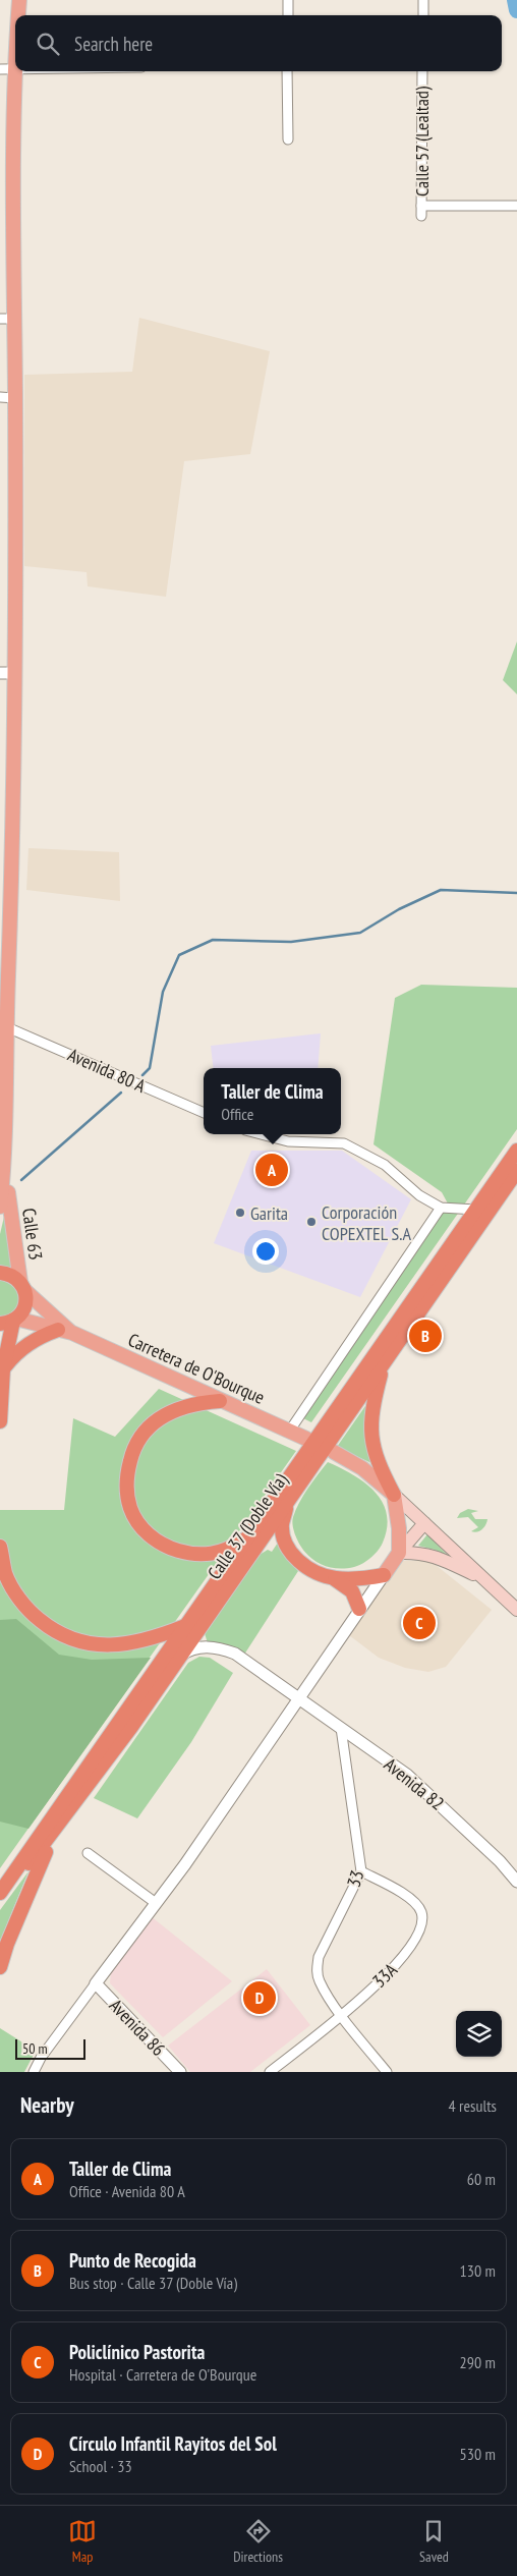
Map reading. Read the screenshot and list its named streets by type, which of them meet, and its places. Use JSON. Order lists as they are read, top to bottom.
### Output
{
  "streets": {
    "highway": ["Calle 37 (Doble Vía)"],
    "main road": ["Calle 63", "Carretera de O'Bourque"],
    "street": [
      "Calle 57 (Lealtad)",
      "Avenida 80 A",
      "Avenida 82",
      "33",
      "33A",
      "Avenida 86"
    ]
  },
  "crossings": [
    ["Avenida 80 A", "Calle 63"],
    ["Calle 63", "Carretera de O'Bourque"],
    ["Calle 37 (Doble Vía)", "Avenida 82"],
    ["Avenida 82", "33"],
    ["33", "33A"]
  ],
  "places": ["Garita", "Corporación COPEXTEL S.A"],
  "scale_bar": "50 m",
  "page": {
    "search": "Search here",
    "popup": ["Taller de Clima", "Office"],
    "pins": [
      "A",
      "B",
      "C",
      "D"
    ],
    "scale": "50 m",
    "heading": ["Nearby", "4 results"],
    "list": [
      {
        "mark": "A",
        "name": "Taller de Clima",
        "note": "Office · Avenida 80 A",
        "value": "60 m"
      },
      {
        "mark": "B",
        "name": "Punto de Recogida",
        "note": "Bus stop · Calle 37 (Doble Vía)",
        "value": "130 m"
      },
      {
        "mark": "C",
        "name": "Policlínico Pastorita",
        "note": "Hospital · Carretera de O'Bourque",
        "value": "290 m"
      },
      {
        "mark": "D",
        "name": "Círculo Infantil Rayitos del Sol",
        "note": "School · 33",
        "value": "530 m"
      }
    ],
    "nav": ["Map", "Directions", "Saved"]
  }
}
